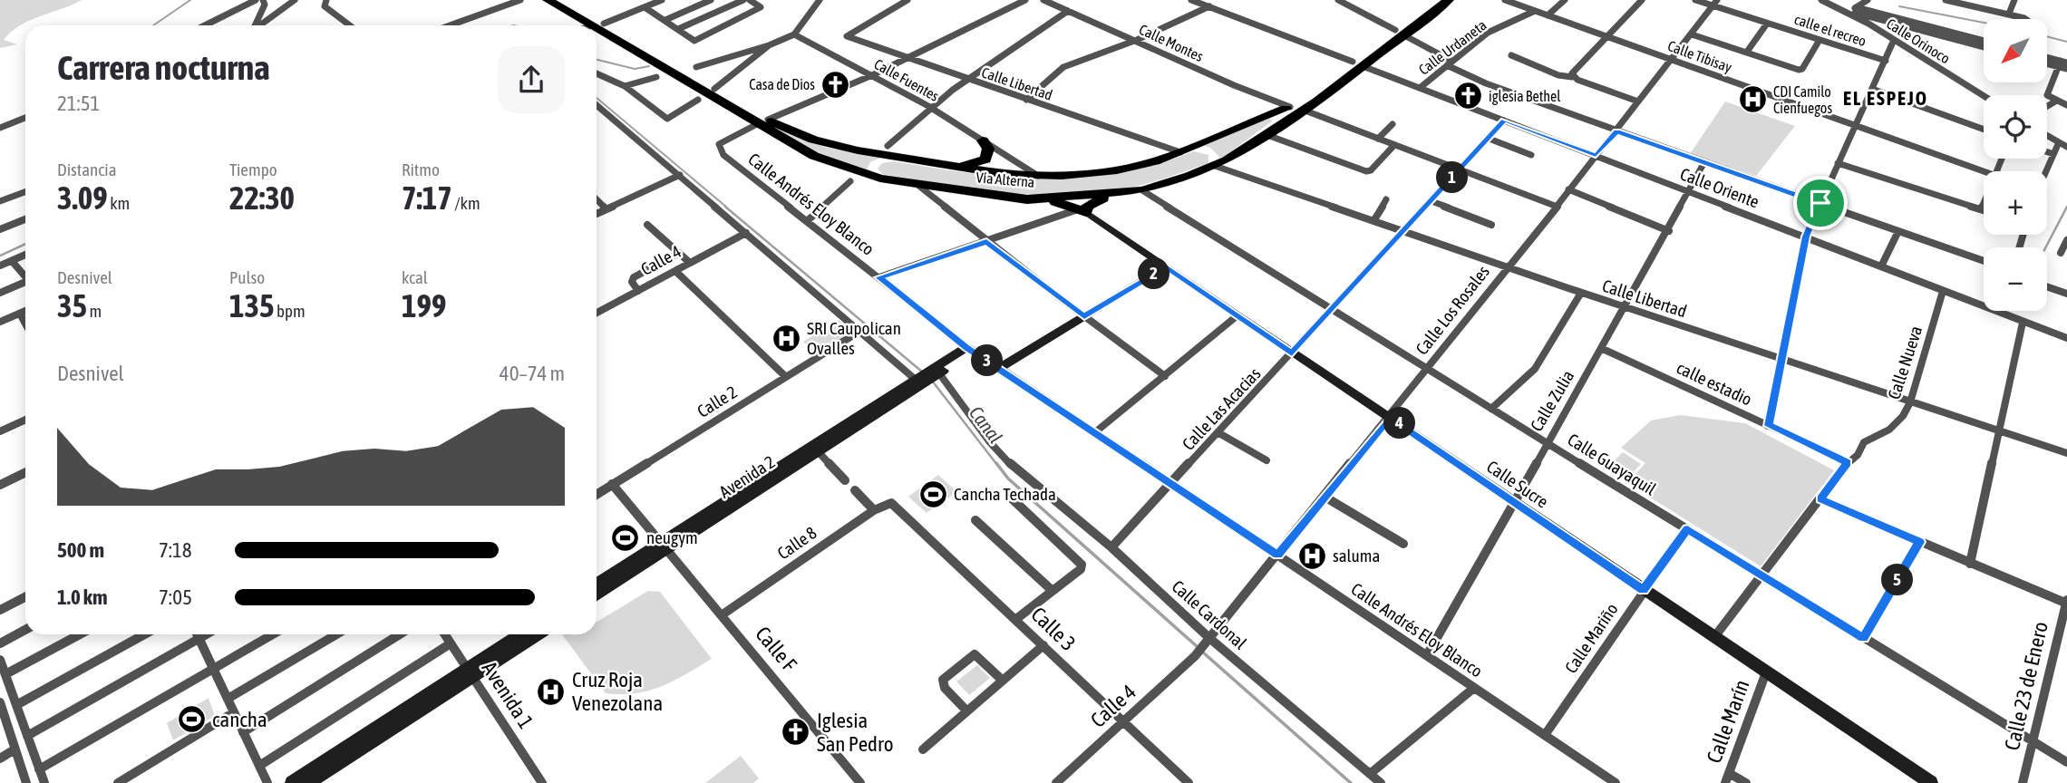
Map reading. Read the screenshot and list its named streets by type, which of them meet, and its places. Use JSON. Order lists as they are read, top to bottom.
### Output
{
  "streets": {
    "highway": ["Vía Alterna"],
    "street": [
      "calle el recreo",
      "Calle Orinoco",
      "Calle Montes",
      "Calle Urdaneta",
      "Calle Tibisay",
      "Calle Fuentes",
      "Calle Libertad",
      "Calle Oriente",
      "Calle Andrés Eloy Blanco",
      "Calle 4",
      "Calle Los Rosales",
      "Calle Nueva",
      "calle estadio",
      "Calle Zulia",
      "Calle 2",
      "Calle Las Acacias",
      "Calle Guayaquil",
      "Avenida 2",
      "Calle Sucre",
      "Calle 8",
      "Calle Cardonal",
      "Calle 3",
      "Calle Mariño",
      "Calle F",
      "Calle 23 de Enero",
      "Avenida 1",
      "Calle Marín"
    ]
  },
  "crossings": [
    ["calle el recreo", "Calle Los Rosales"],
    ["Calle Montes", "Vía Alterna"],
    ["Calle Montes", "Calle Los Rosales"],
    ["Calle Montes", "Calle Las Acacias"],
    ["Calle Urdaneta", "Calle Tibisay"],
    ["Calle Urdaneta", "Calle Oriente"],
    ["Calle Tibisay", "Calle Los Rosales"],
    ["Calle Fuentes", "Vía Alterna"],
    ["Calle Libertad", "Vía Alterna"],
    ["Calle Libertad", "Calle Los Rosales"],
    ["Calle Libertad", "Calle Nueva"],
    ["Calle Libertad", "Calle Zulia"],
    ["Calle Libertad", "Calle Las Acacias"],
    ["Vía Alterna", "Calle Oriente"],
    ["Vía Alterna", "Calle Andrés Eloy Blanco"],
    ["Vía Alterna", "Calle Guayaquil"],
    ["Calle Oriente", "Calle Los Rosales"],
    ["Calle Oriente", "Calle Nueva"],
    ["Calle Oriente", "Calle Zulia"],
    ["Calle Oriente", "Calle Las Acacias"],
    ["Calle Andrés Eloy Blanco", "Calle Los Rosales"],
    ["Calle Andrés Eloy Blanco", "Calle Zulia"],
    ["Calle Andrés Eloy Blanco", "Calle Las Acacias"],
    ["Calle Andrés Eloy Blanco", "Calle Mariño"],
    ["Calle 4", "Calle Los Rosales"],
    ["Calle 4", "Calle Cardonal"],
    ["Calle 4", "Calle 3"],
    ["Calle Los Rosales", "Calle Guayaquil"],
    ["Calle Los Rosales", "Calle Sucre"],
    ["Calle Los Rosales", "Calle Cardonal"],
    ["Calle Nueva", "calle estadio"],
    ["Calle Nueva", "Calle Guayaquil"],
    ["Calle Nueva", "Calle Sucre"],
    ["calle estadio", "Calle Zulia"],
    ["Calle Zulia", "Calle Guayaquil"],
    ["Calle Zulia", "Calle Sucre"],
    ["Calle 2", "Calle F"],
    ["Calle Las Acacias", "Calle Guayaquil"],
    ["Calle Las Acacias", "Calle Sucre"],
    ["Calle Las Acacias", "Calle Cardonal"],
    ["Calle Guayaquil", "Calle Mariño"],
    ["Calle Guayaquil", "Calle 23 de Enero"],
    ["Avenida 2", "Calle F"],
    ["Calle Sucre", "Calle Mariño"],
    ["Calle Sucre", "Calle Marín"],
    ["Calle 8", "Calle 3"],
    ["Calle 8", "Calle F"]
  ],
  "districts": ["EL ESPEJO"],
  "water": ["Canal"],
  "places": {
    "church": ["Casa de Dios", "iglesia Bethel", "Iglesia San Pedro"],
    "hospital": [
      "CDI Camilo Cienfuegos",
      "SRI Caupolican Ovalles",
      "saluma",
      "Cruz Roja Venezolana"
    ],
    "sports": ["Cancha Techada", "neugym", "cancha"]
  },
  "north": "bottom left",
  "page": {
    "map_buttons": ["+", "−"],
    "heading": ["Carrera nocturna", "21:51"],
    "stats": [
      ["Distancia", "3.09 km"],
      ["Tiempo", "22:30"],
      ["Ritmo", "7:17 /km"],
      ["Desnivel", "35 m"],
      ["Pulso", "135 bpm"],
      ["kcal", "199"]
    ],
    "pins": [
      "1",
      "2",
      "3",
      "4",
      "5"
    ],
    "chart": ["Desnivel", "40–74 m"],
    "list": [
      {
        "name": "500 m",
        "note": "7:18"
      },
      {
        "name": "1.0 km",
        "note": "7:05"
      }
    ]
  }
}
